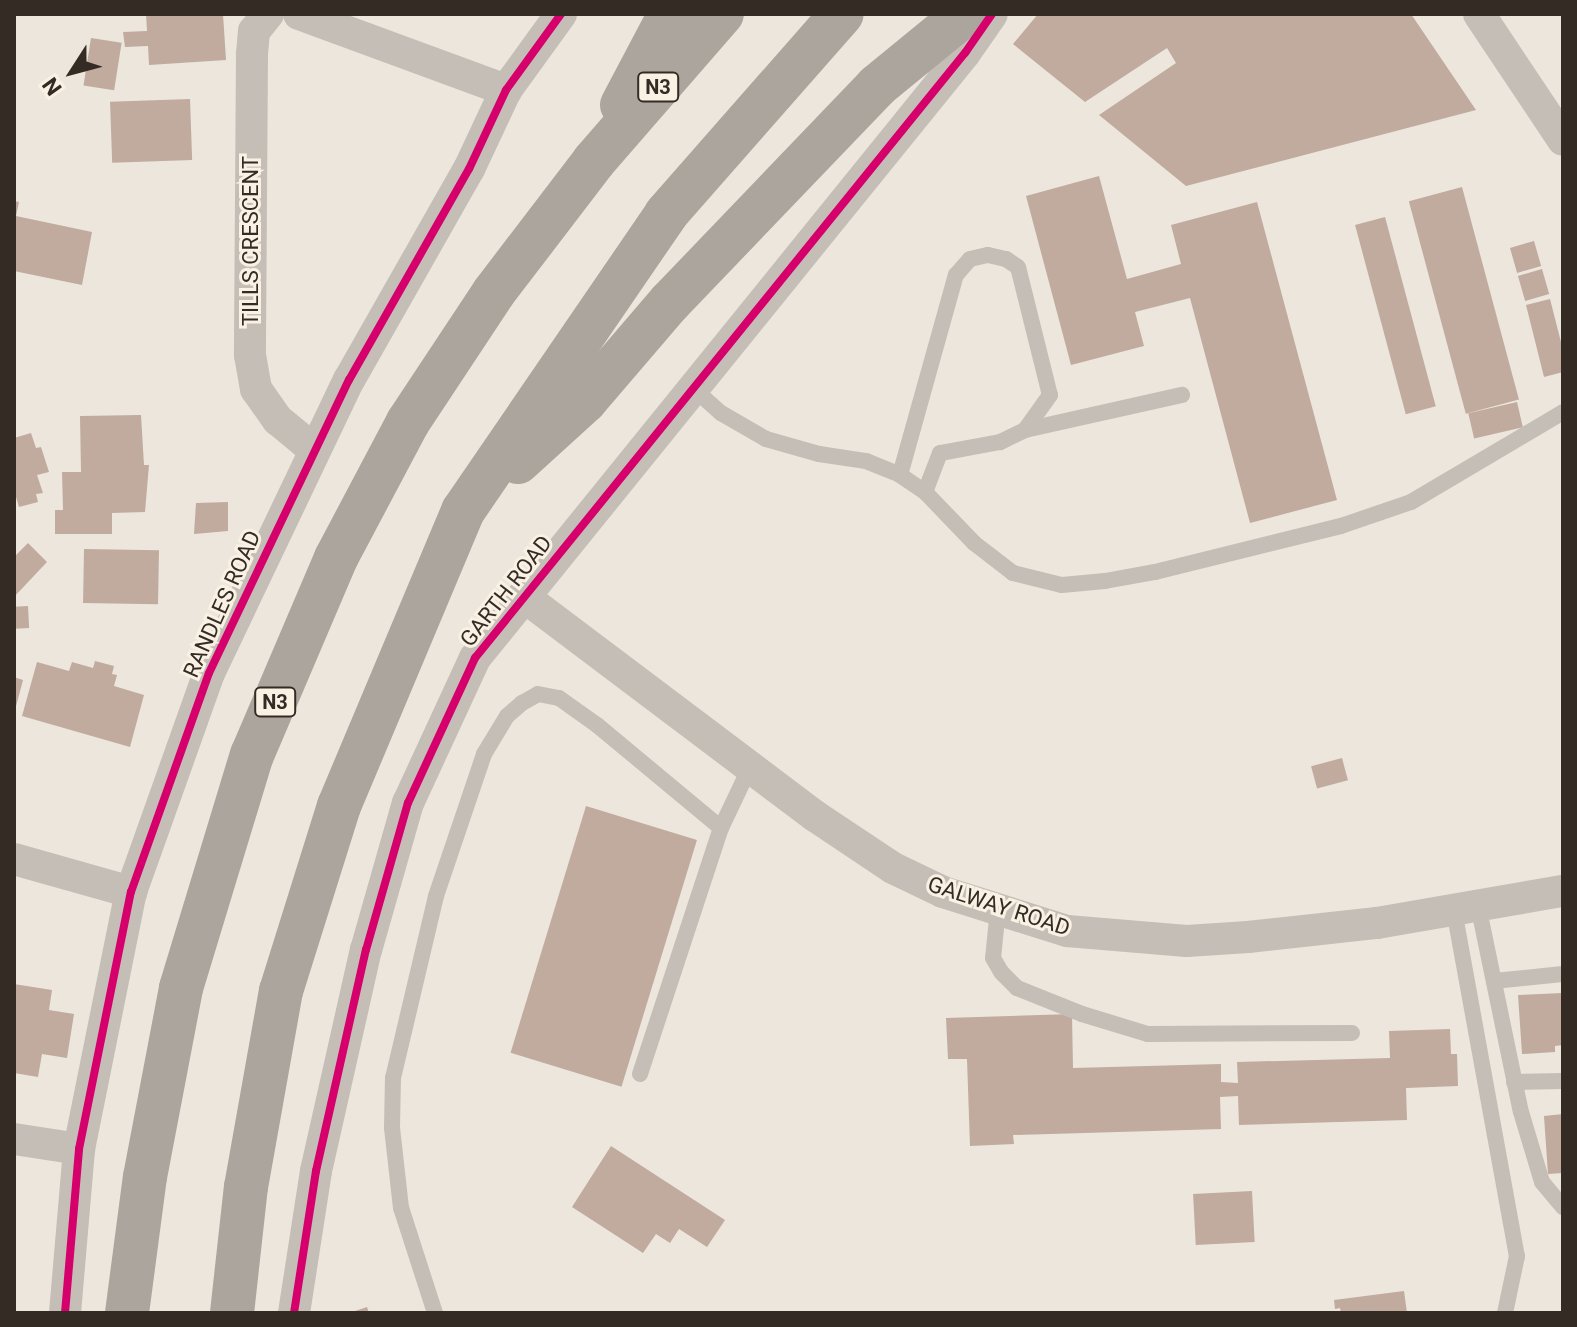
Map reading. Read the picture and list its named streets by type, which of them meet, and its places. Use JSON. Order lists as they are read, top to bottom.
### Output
{
  "streets": {
    "highway": ["N3"],
    "street": [
      "TILLS CRESCENT",
      "GARTH ROAD",
      "RANDLES ROAD",
      "GALWAY ROAD"
    ]
  },
  "crossings": [
    ["TILLS CRESCENT", "RANDLES ROAD"],
    ["GARTH ROAD", "GALWAY ROAD"]
  ],
  "north": "bottom left"
}
